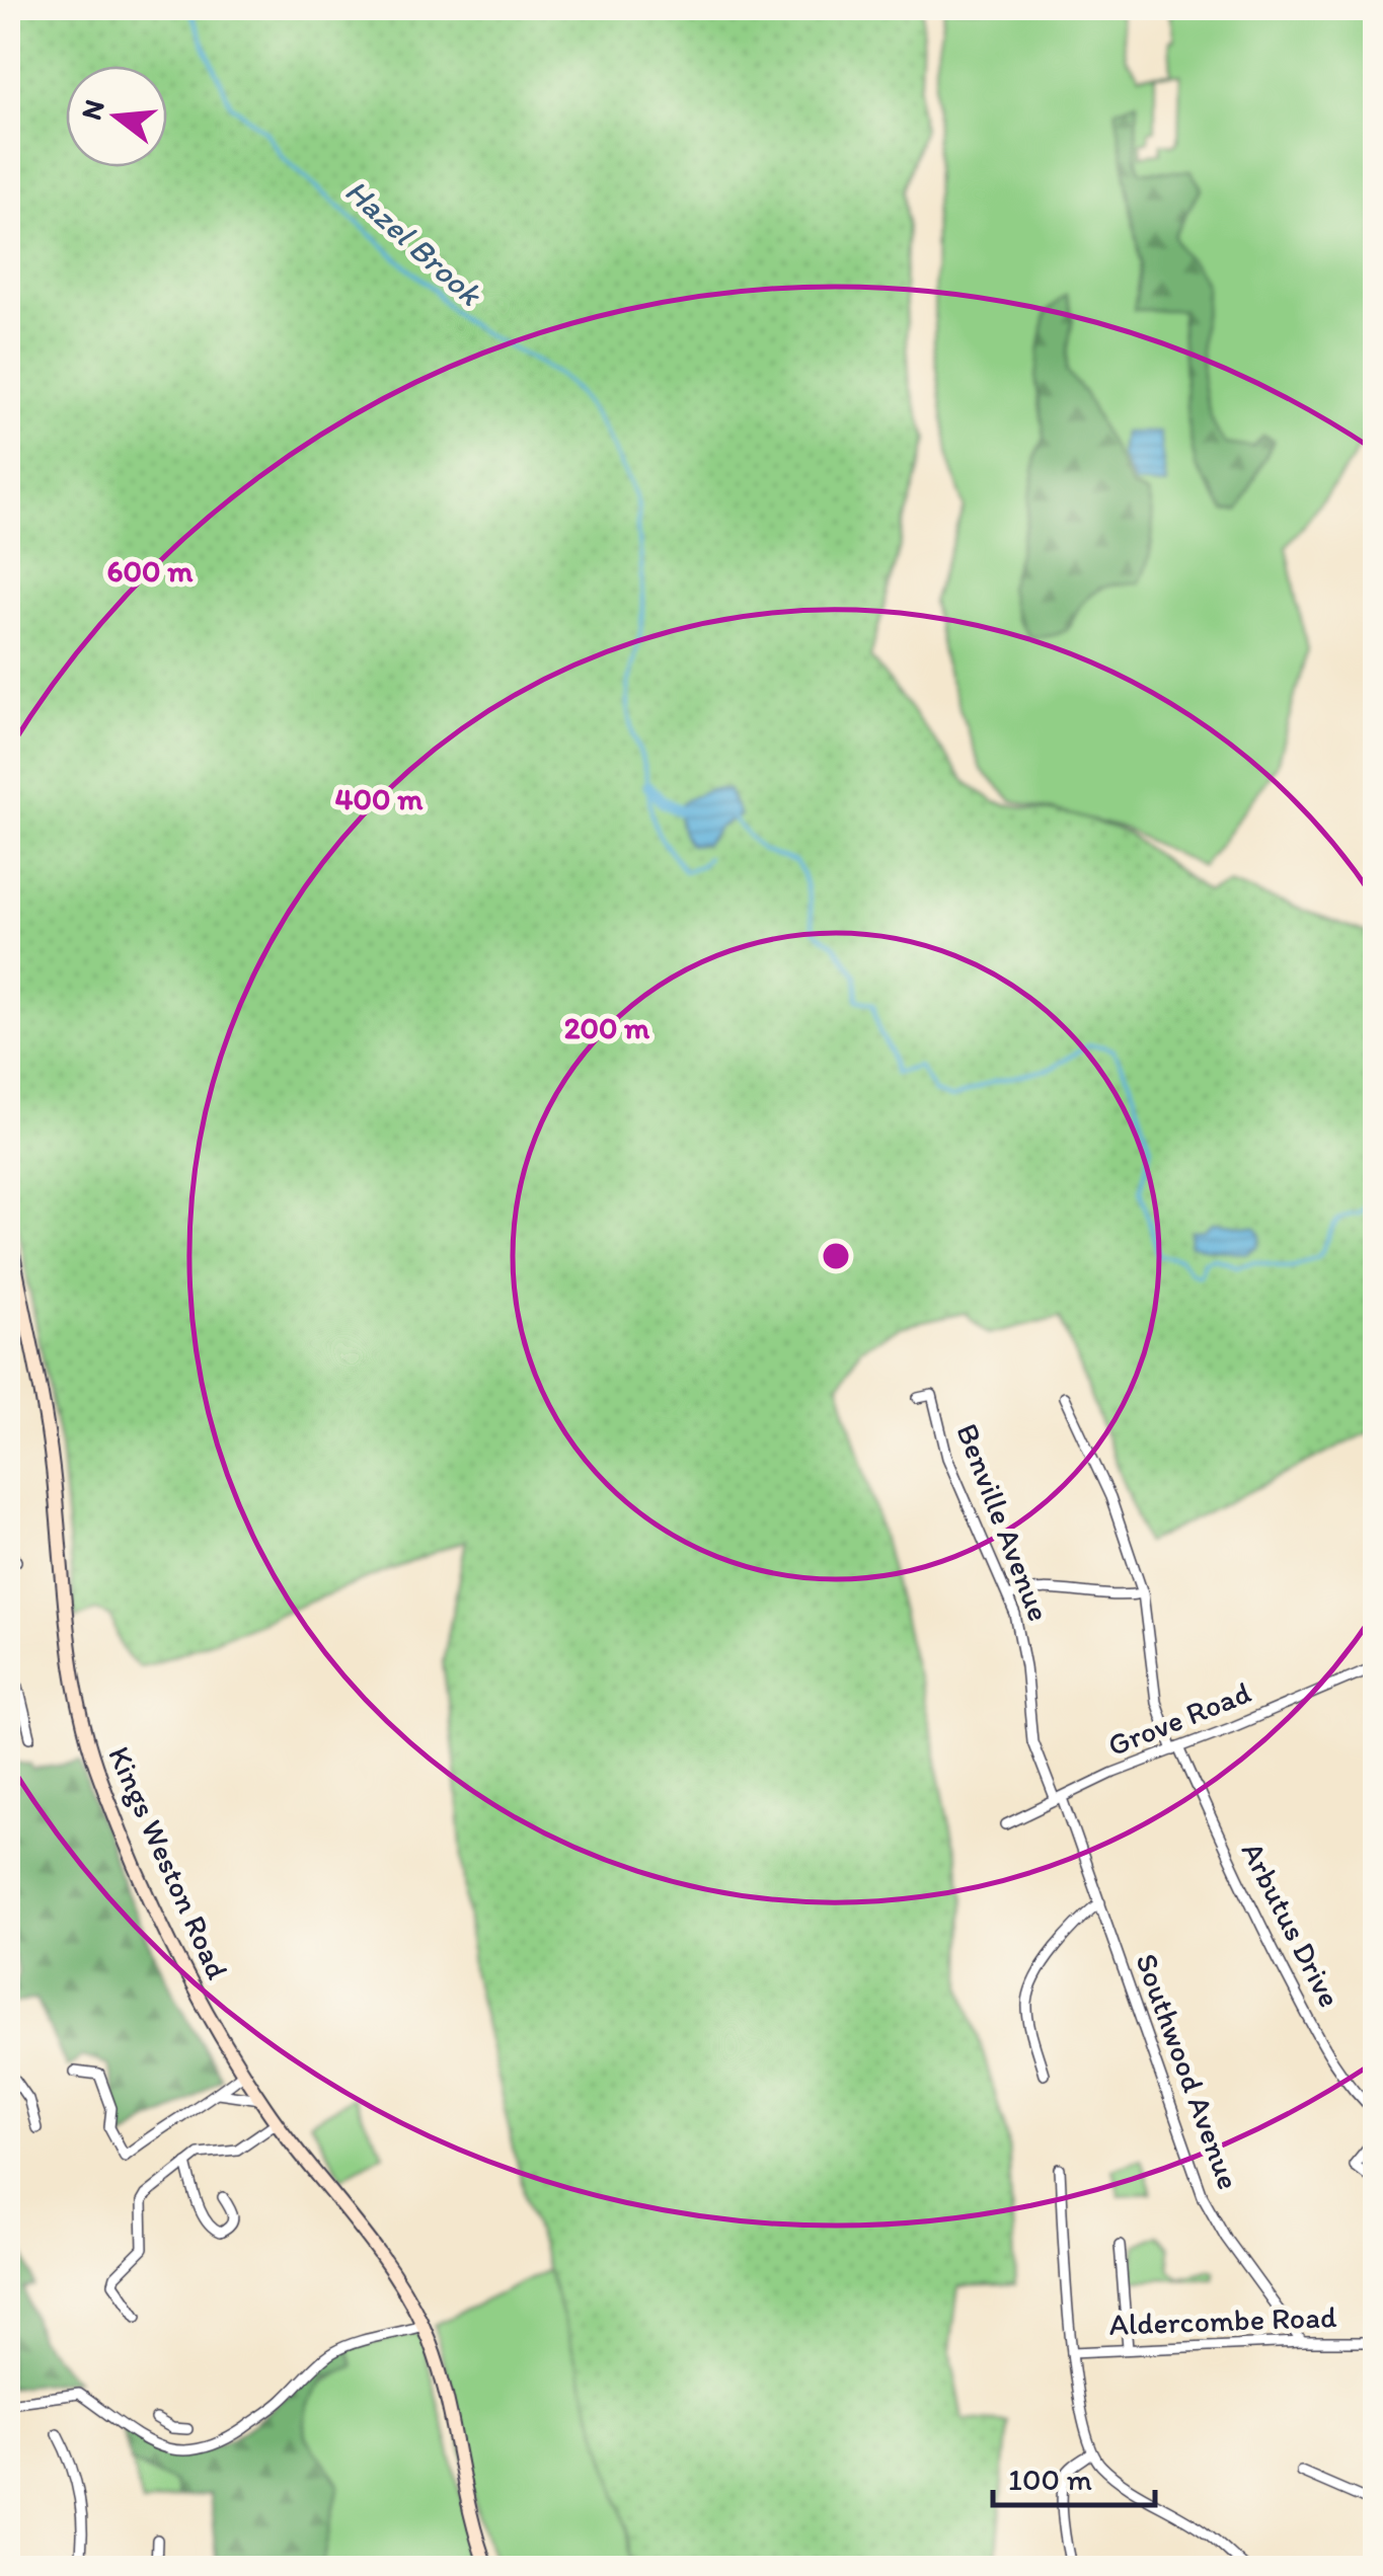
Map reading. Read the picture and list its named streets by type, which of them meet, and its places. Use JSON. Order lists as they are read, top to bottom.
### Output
{
  "streets": {
    "main road": ["Kings Weston Road"],
    "street": [
      "Benville Avenue",
      "Grove Road",
      "Arbutus Drive",
      "Southwood Avenue",
      "Aldercombe Road"
    ]
  },
  "crossings": [
    ["Benville Avenue", "Grove Road"],
    ["Benville Avenue", "Southwood Avenue"],
    ["Grove Road", "Arbutus Drive"],
    ["Grove Road", "Southwood Avenue"],
    ["Southwood Avenue", "Aldercombe Road"]
  ],
  "water": ["Hazel Brook"],
  "scale_bar": "100 m",
  "north": "left",
  "rings": ["600 m", "400 m", "200 m"]
}
